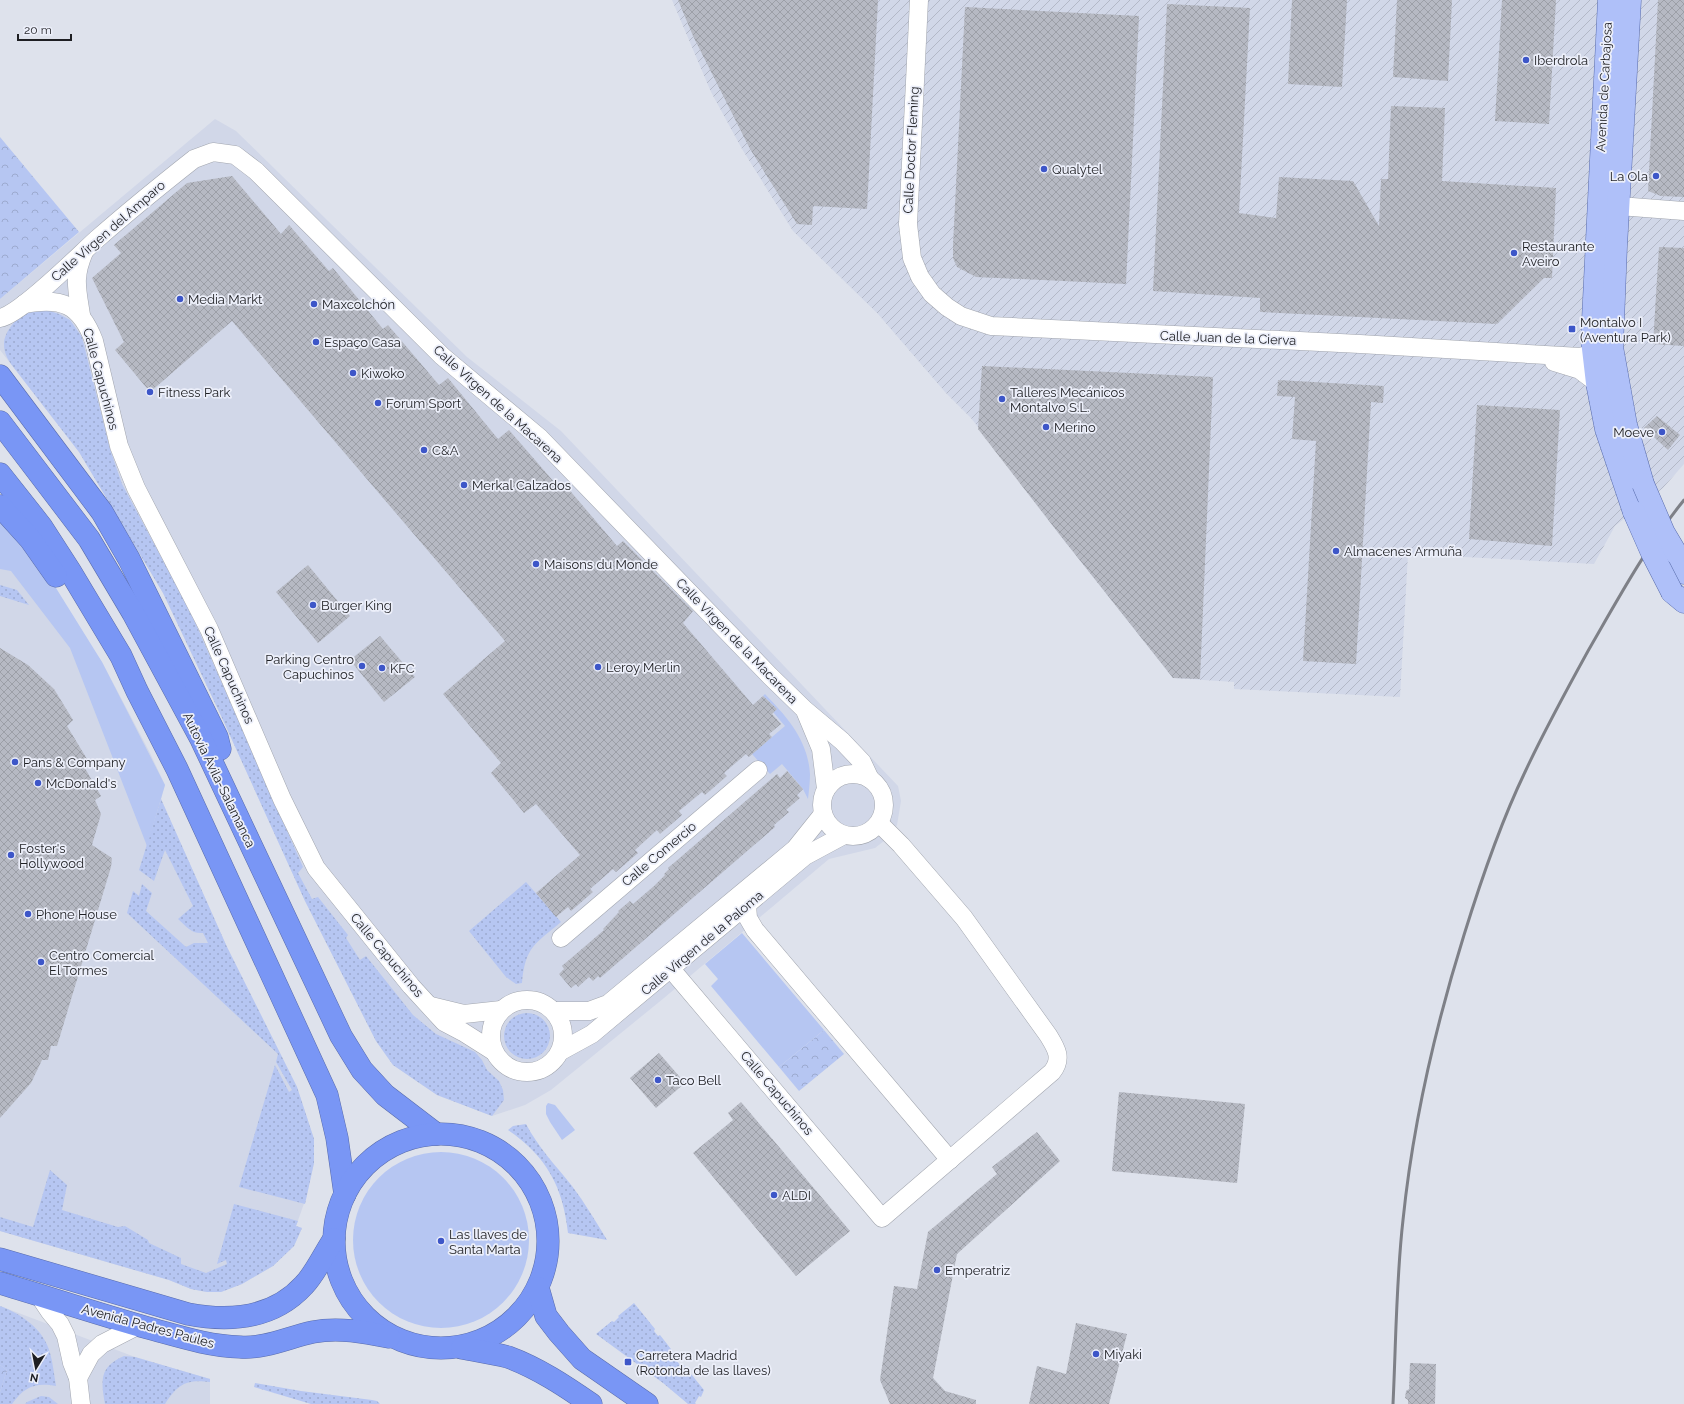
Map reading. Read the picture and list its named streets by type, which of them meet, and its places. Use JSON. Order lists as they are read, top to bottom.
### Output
{
  "streets": {
    "highway": ["Autovía Ávila-Salamanca", "Avenida Padres Paúles"],
    "main road": ["Avenida de Carbajosa"],
    "street": [
      "Calle Doctor Fleming",
      "Calle Virgen del Amparo",
      "Calle Juan de la Cierva",
      "Calle Capuchinos",
      "Calle Virgen de la Macarena",
      "Calle Comercio",
      "Calle Virgen de la Paloma"
    ]
  },
  "crossings": [
    ["Avenida de Carbajosa", "Calle Juan de la Cierva"],
    ["Calle Doctor Fleming", "Calle Juan de la Cierva"],
    ["Calle Virgen del Amparo", "Calle Capuchinos"],
    ["Calle Virgen del Amparo", "Calle Virgen de la Macarena"],
    ["Calle Capuchinos", "Calle Virgen de la Paloma"],
    ["Calle Virgen de la Macarena", "Calle Virgen de la Paloma"]
  ],
  "places": {
    "other": [
      "Iberdrola",
      "Qualytel",
      "La Ola",
      "Restaurante Aveiro",
      "Media Markt",
      "Maxcolchón",
      "Espaço Casa",
      "Kiwoko",
      "Fitness Park",
      "Talleres Mecánicos Montalvo S.L.",
      "Forum Sport",
      "Merino",
      "Moeve",
      "C&A",
      "Merkal Calzados",
      "Almacenes Armuña",
      "Maisons du Monde",
      "Burger King",
      "Parking Centro Capuchinos",
      "Leroy Merlin",
      "KFC",
      "Pans & Company",
      "McDonald's",
      "Foster's Hollywood",
      "Phone House",
      "Centro Comercial El Tormes",
      "Taco Bell",
      "ALDI",
      "Las llaves de Santa Marta",
      "Emperatriz",
      "Miyaki"
    ],
    "transit": ["Montalvo I (Aventura Park)", "Carretera Madrid (Rotonda de las llaves)"]
  },
  "scale_bar": "20 m",
  "north": "bottom"
}
